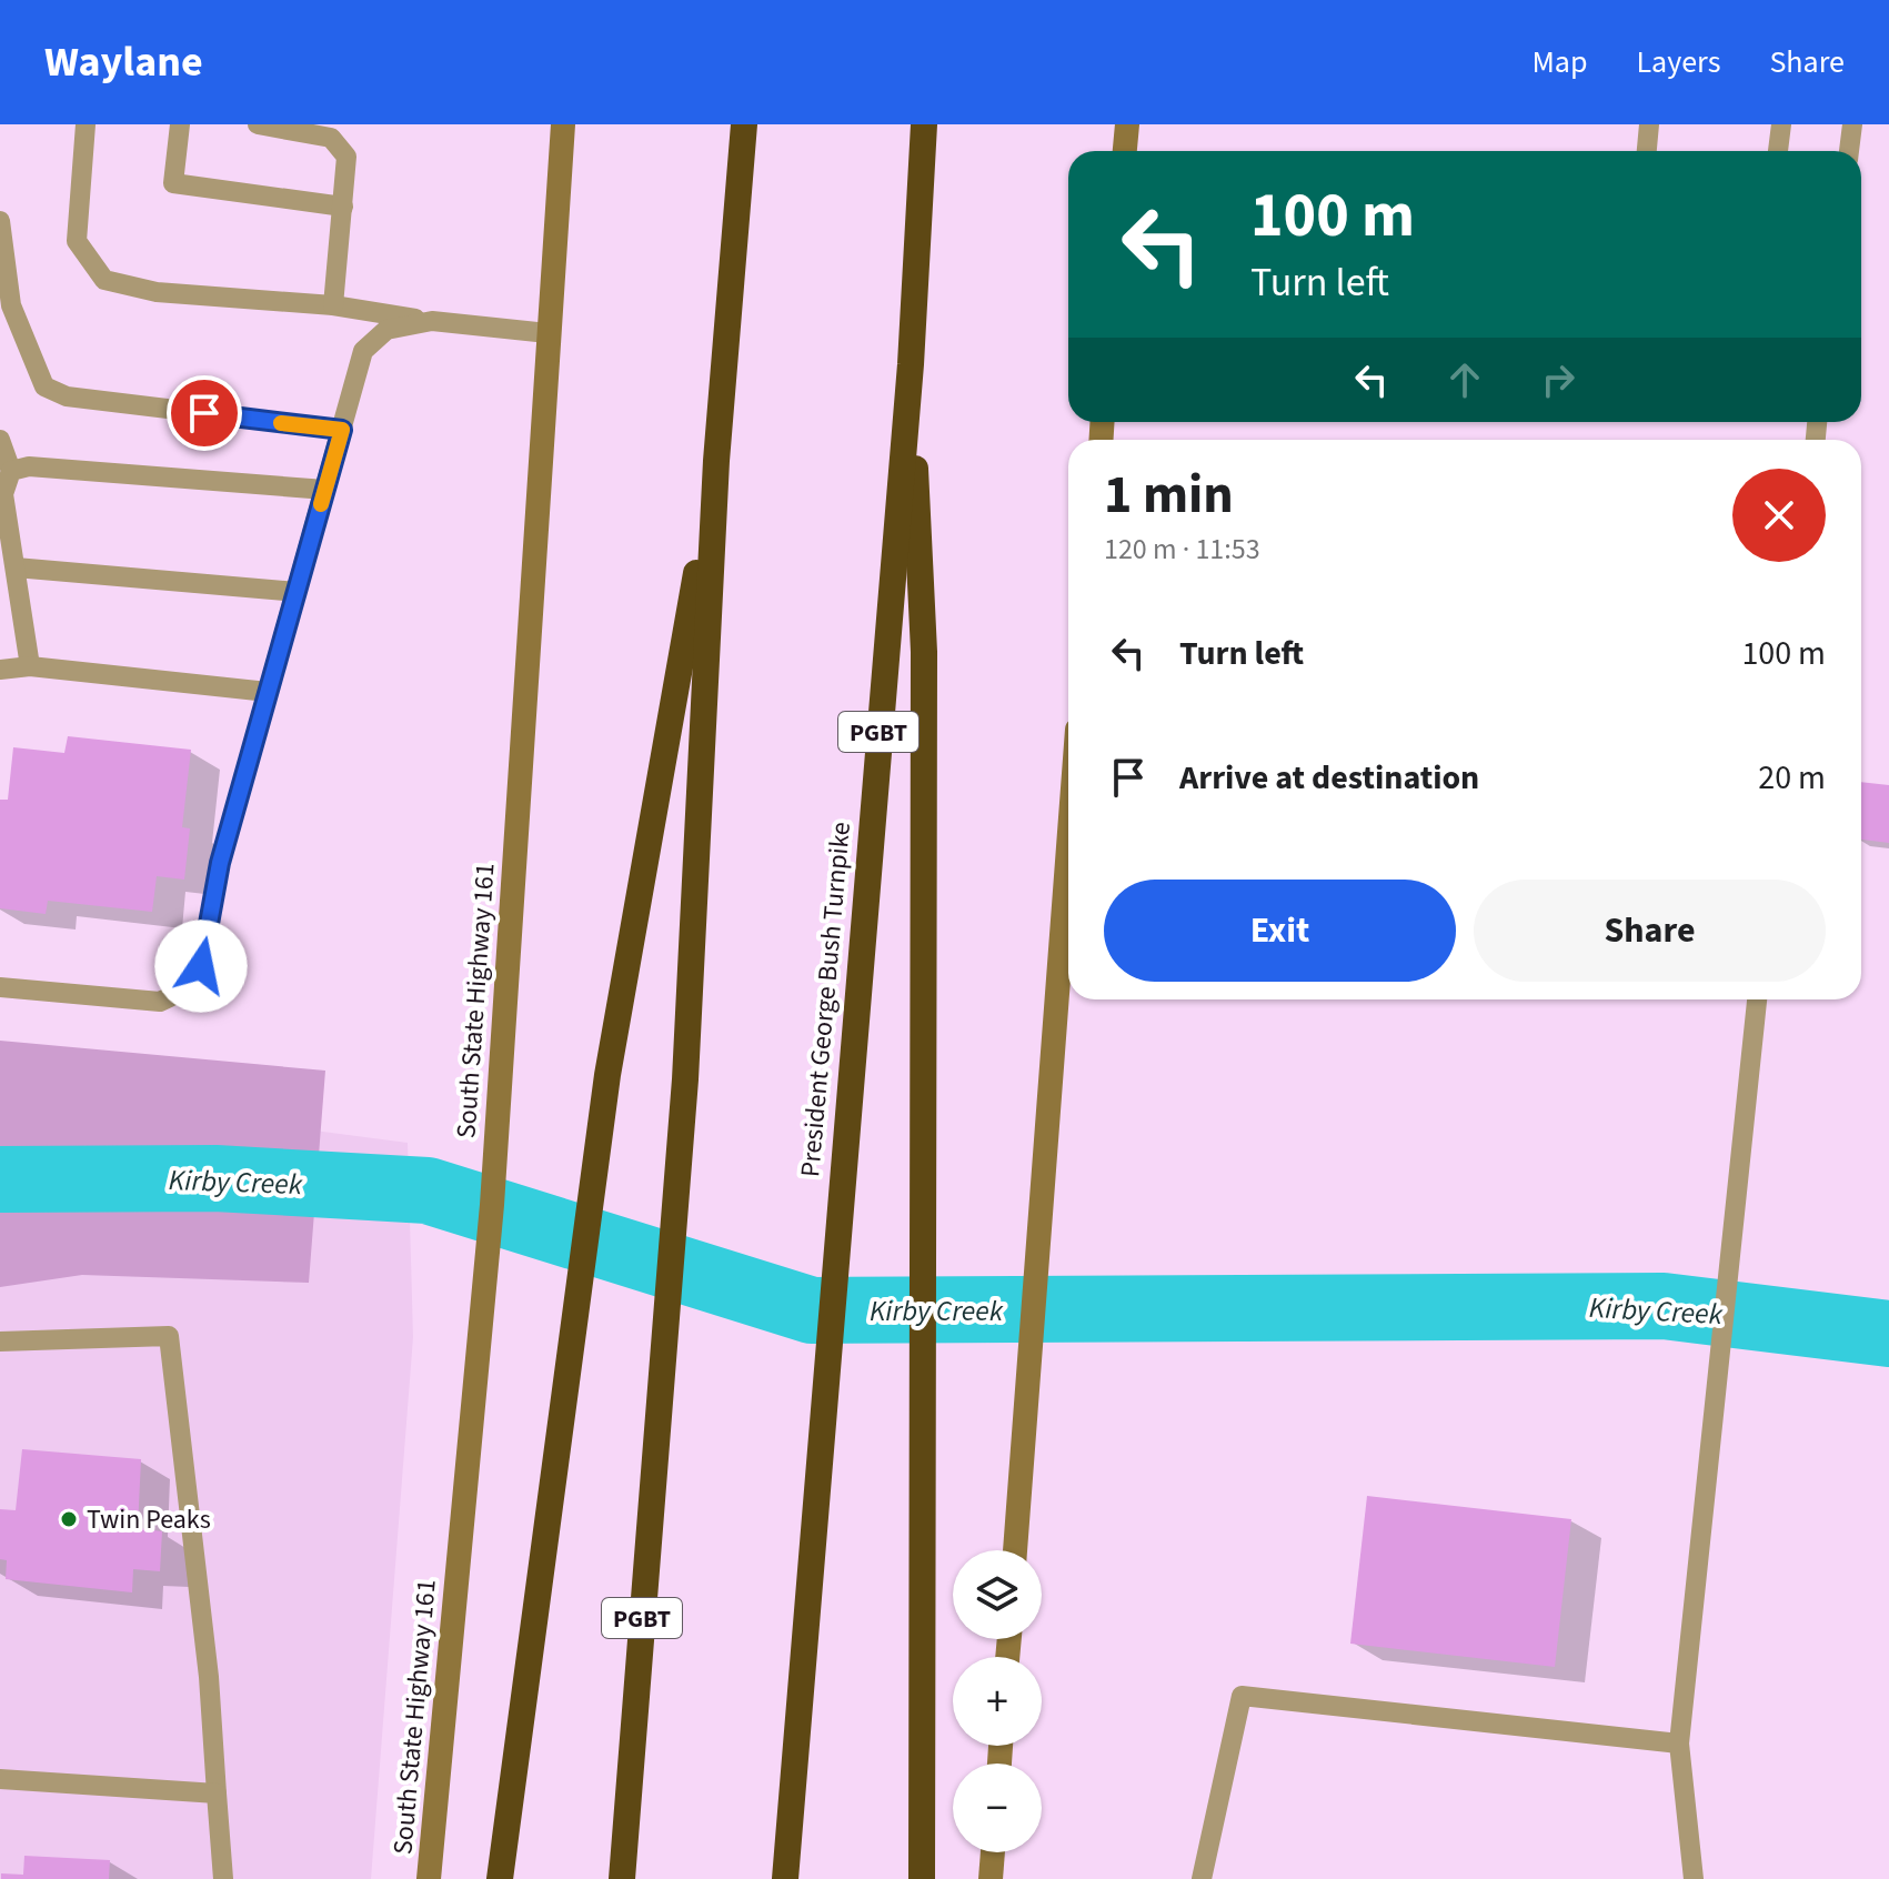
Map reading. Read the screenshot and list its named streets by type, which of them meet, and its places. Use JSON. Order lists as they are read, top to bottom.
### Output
{
  "streets": {
    "highway": ["PGBT", "President George Bush Turnpike"],
    "main road": ["South State Highway 161"]
  },
  "water": ["Kirby Creek"],
  "places": ["Twin Peaks"],
  "page": {
    "header": "Waylane",
    "nav": ["Map", "Layers", "Share"],
    "turn": ["100 m", "Turn left"],
    "heading": ["1 min", "120 m · 11:53"],
    "list": [
      {
        "name": "Turn left",
        "value": "100 m"
      },
      {
        "name": "Arrive at destination",
        "value": "20 m"
      }
    ],
    "buttons": ["Exit", "Share"],
    "map_buttons": ["+", "−"]
  }
}
